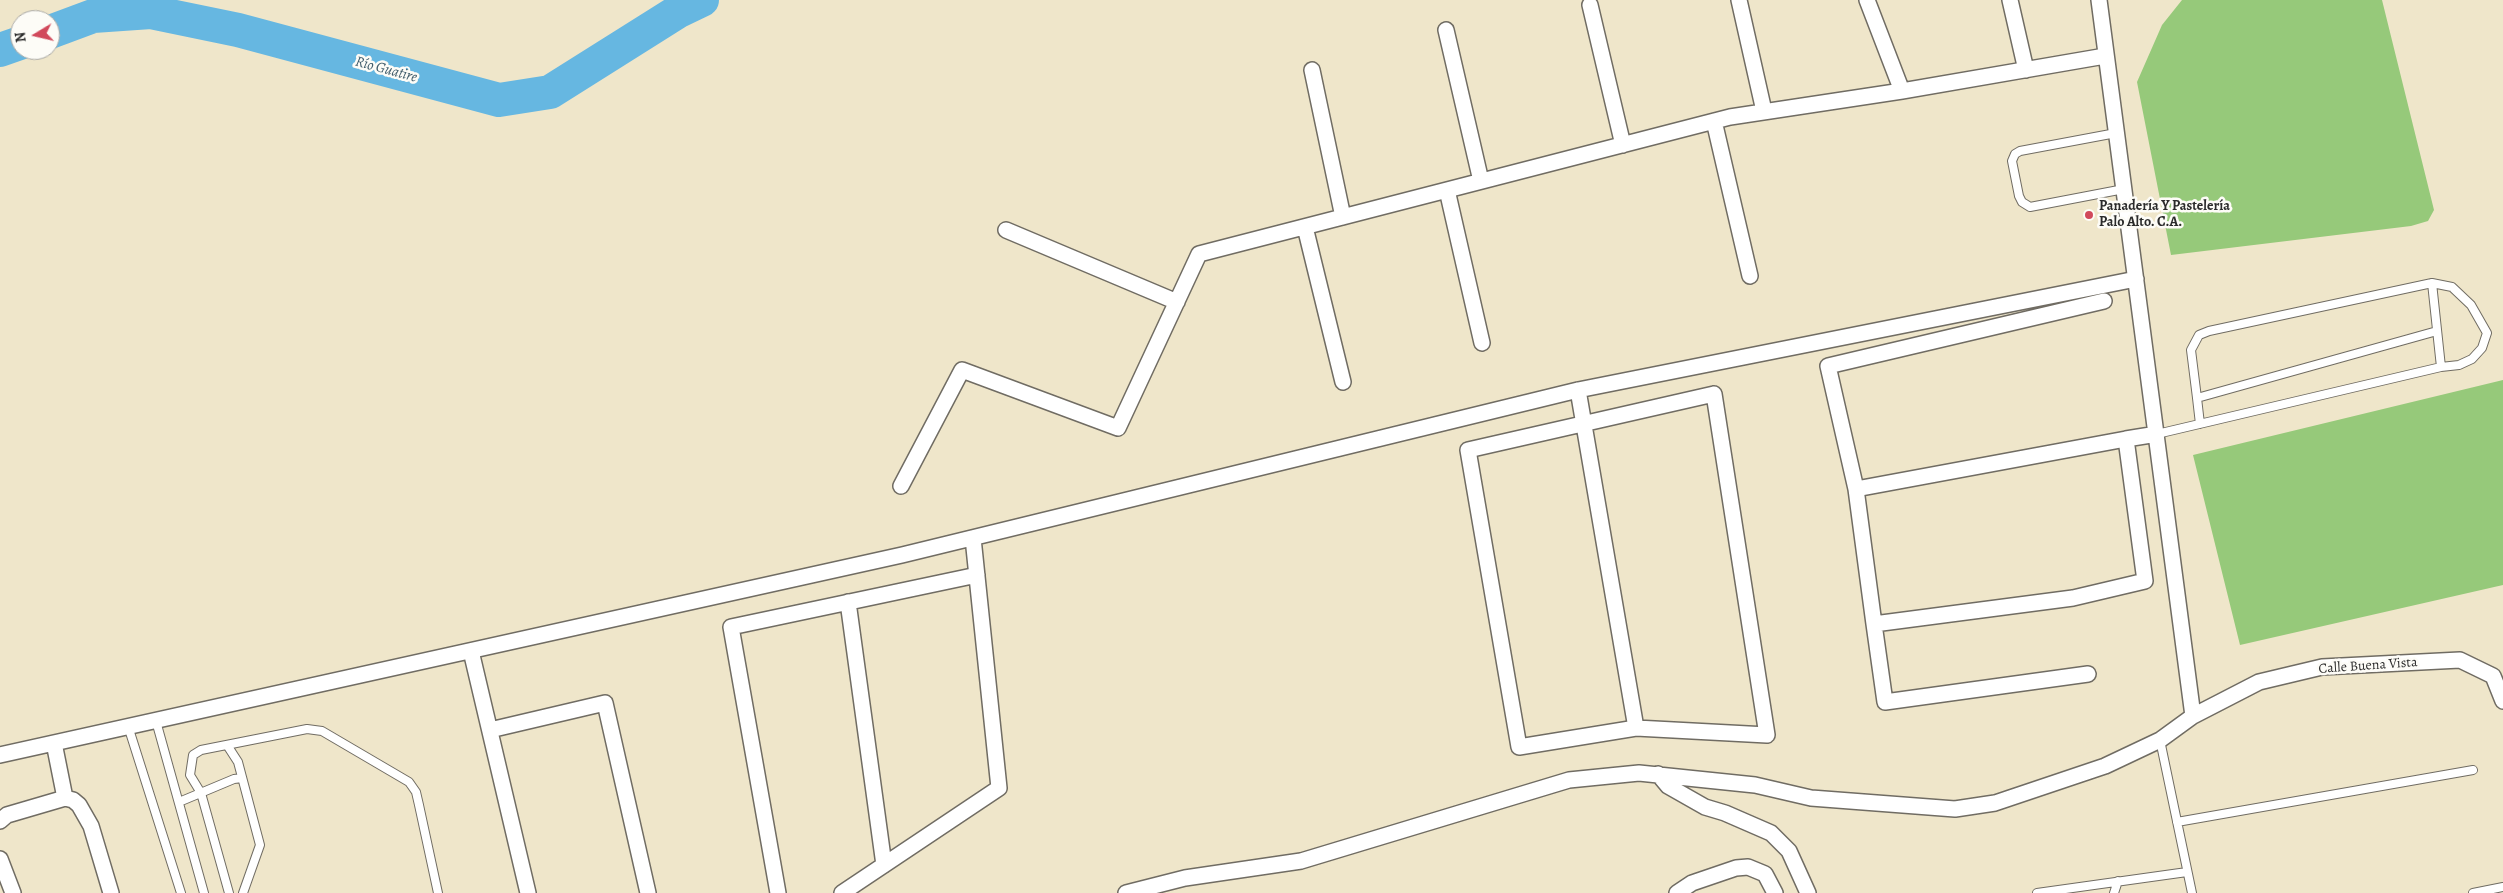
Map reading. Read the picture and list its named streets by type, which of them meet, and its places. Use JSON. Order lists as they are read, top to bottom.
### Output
{
  "streets": {
    "street": ["Calle Buena Vista"]
  },
  "water": ["Río Guatire"],
  "places": ["Panadería Y Pastelería Palo Alto. C.A."],
  "north": "left"
}
